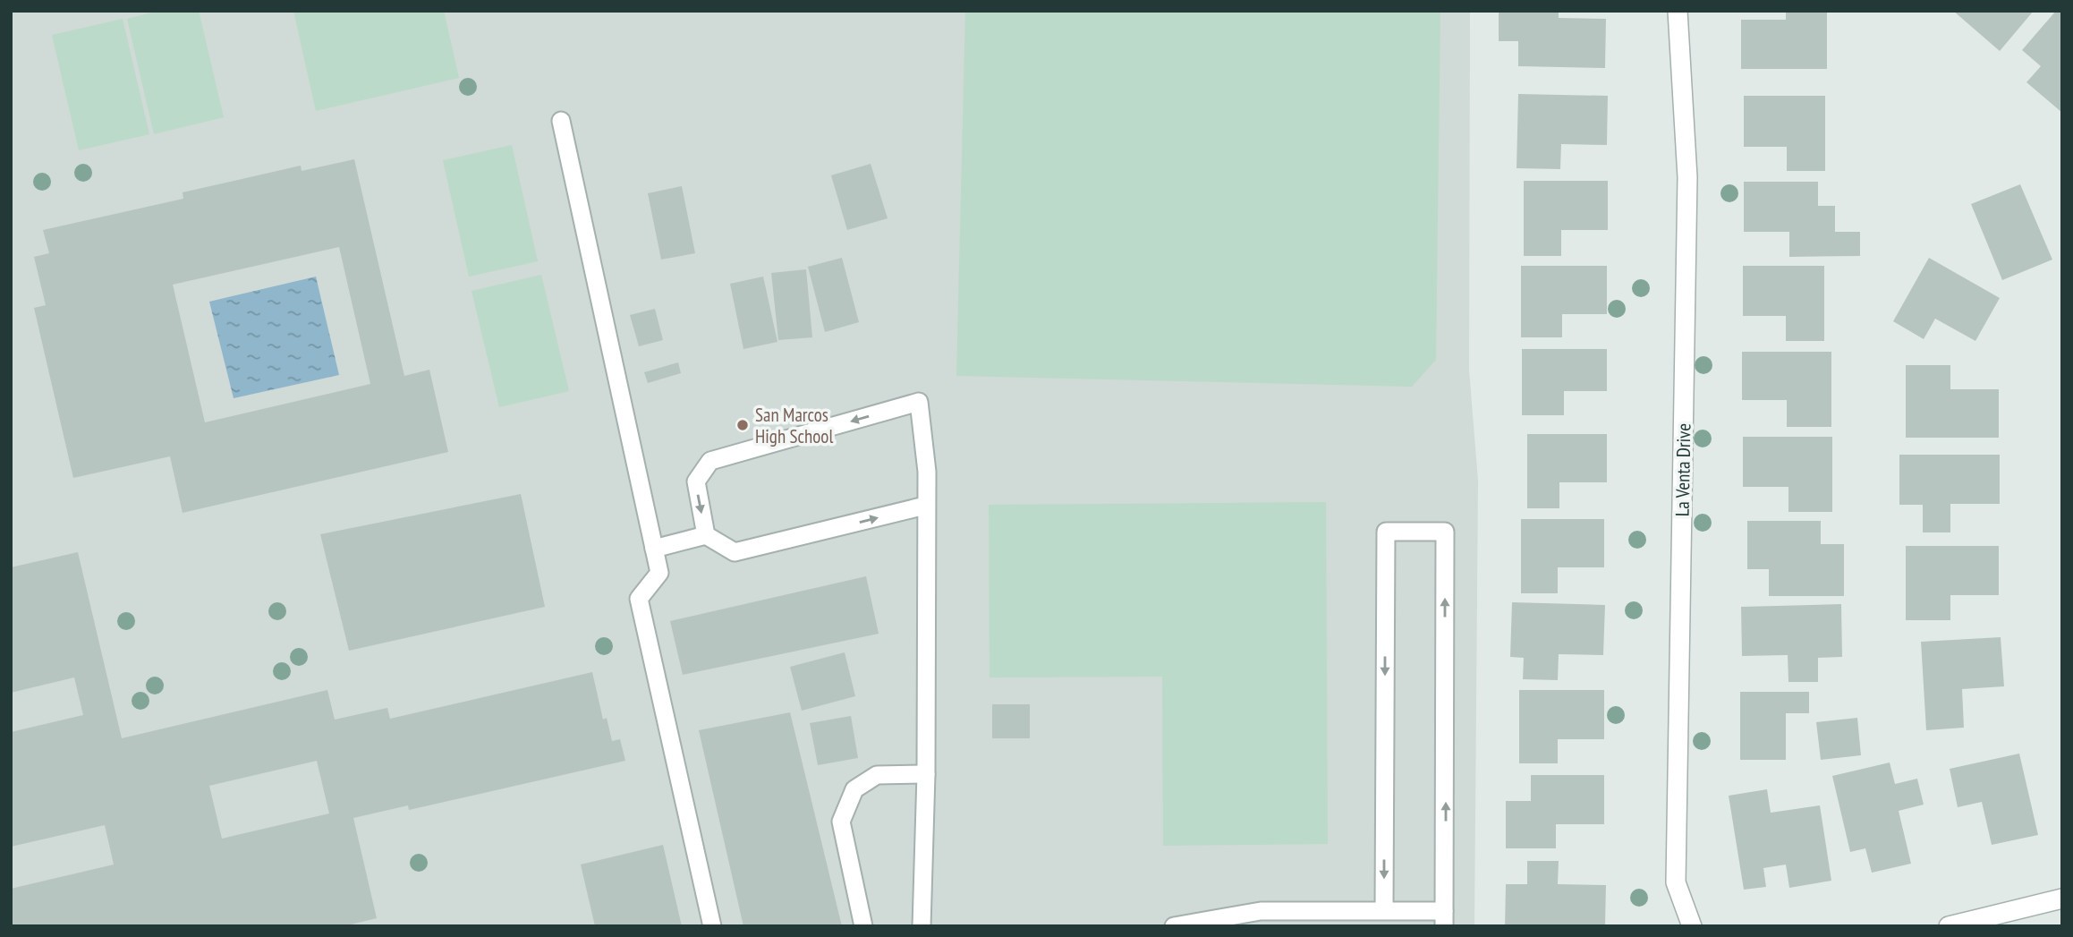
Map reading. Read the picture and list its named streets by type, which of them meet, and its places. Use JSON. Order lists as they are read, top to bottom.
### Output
{
  "streets": {
    "street": ["La Venta Drive"]
  },
  "places": ["San Marcos High School"]
}
